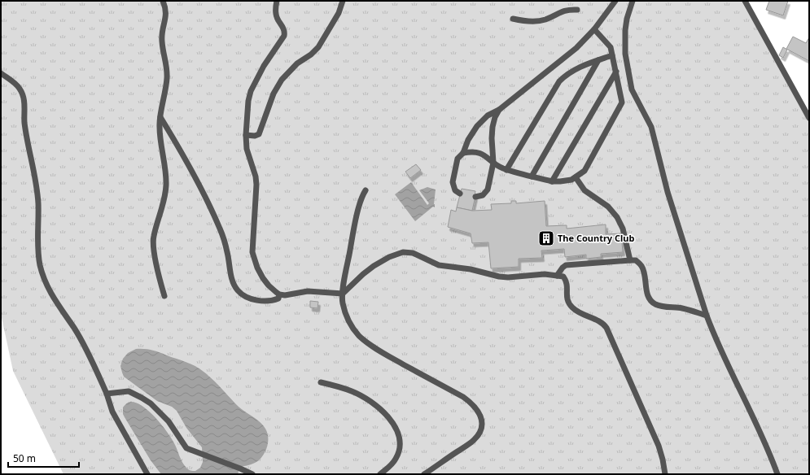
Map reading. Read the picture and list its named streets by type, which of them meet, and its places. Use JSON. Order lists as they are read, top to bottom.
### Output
{
  "places": {
    "building": ["The Country Club"]
  },
  "scale_bar": "50 m"
}
